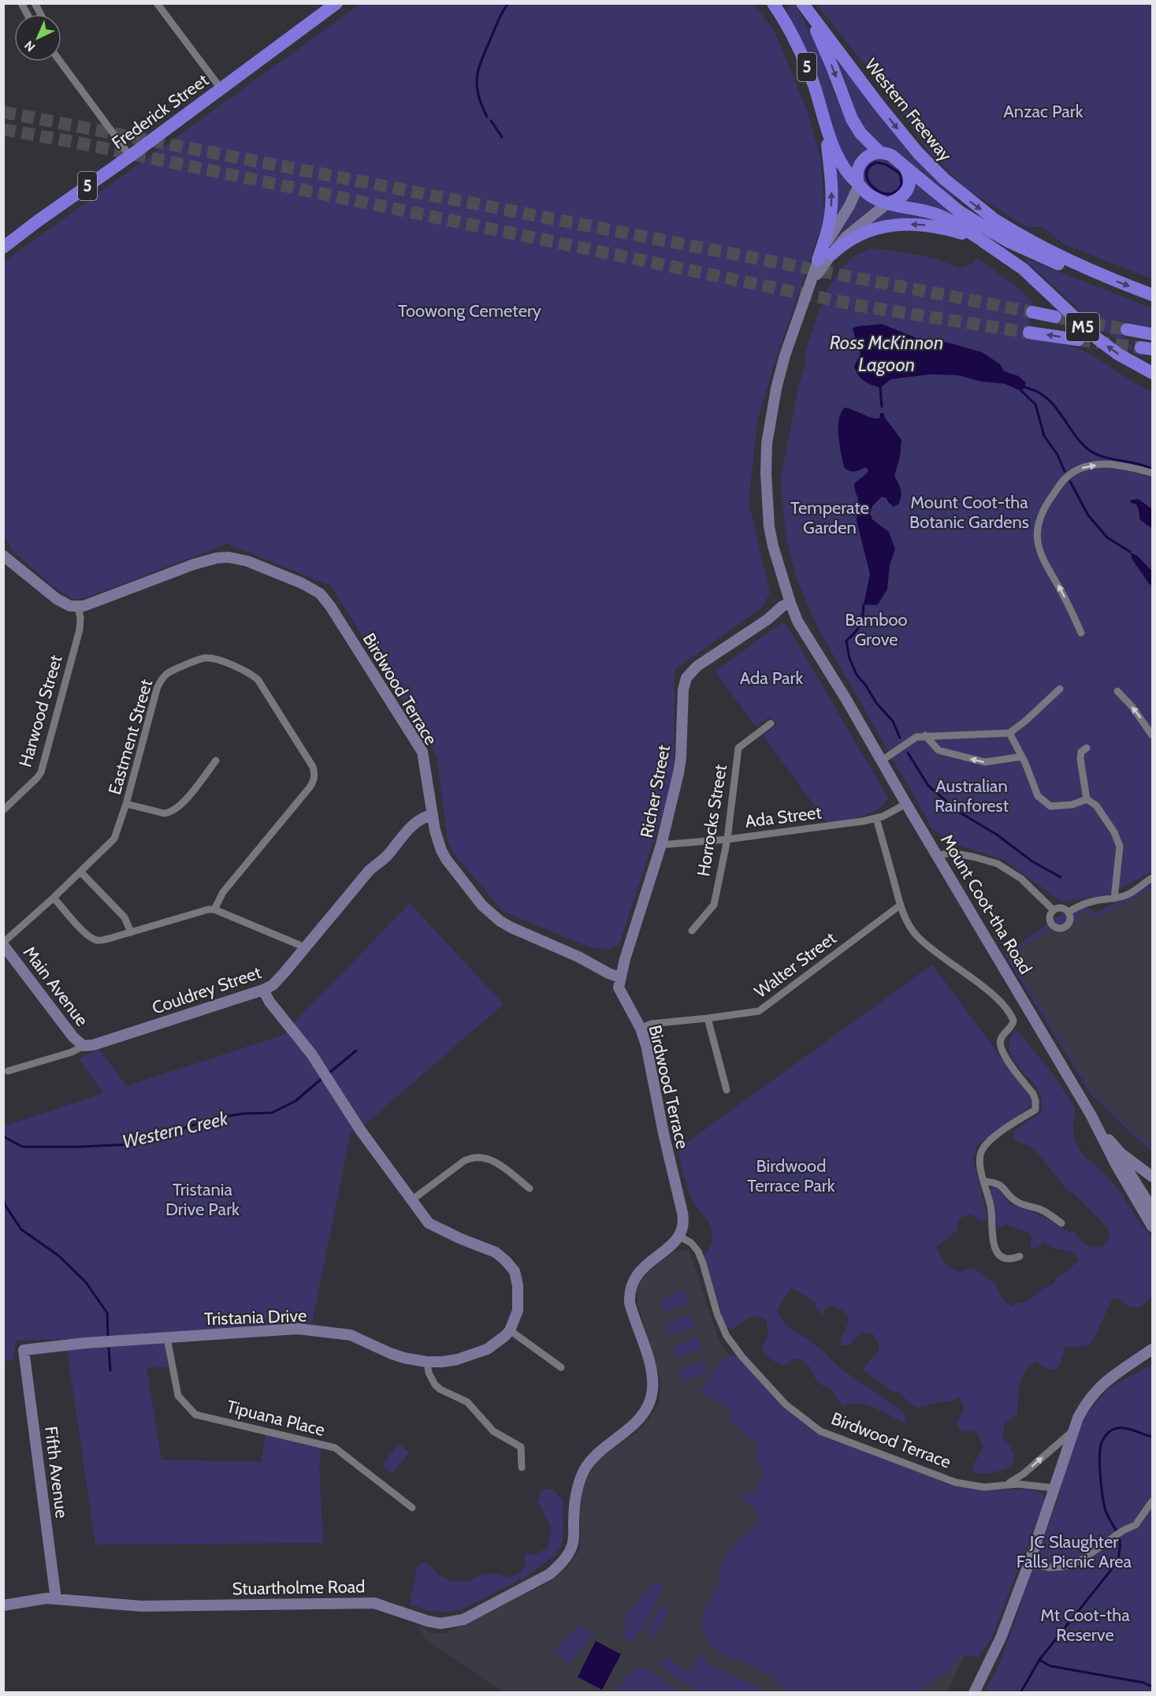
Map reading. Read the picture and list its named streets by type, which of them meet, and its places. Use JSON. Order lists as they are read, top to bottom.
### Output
{
  "streets": {
    "highway": [
      "5",
      "Western Freeway",
      "Frederick Street",
      "M5"
    ],
    "main road": [
      "Birdwood Terrace",
      "Richer Street",
      "Mount Coot-tha Road",
      "Main Avenue",
      "Couldrey Street",
      "Tristania Drive",
      "Fifth Avenue",
      "Stuartholme Road"
    ],
    "street": [
      "Harwood Street",
      "Eastment Street",
      "Ada Street",
      "Horrocks Street",
      "Walter Street",
      "Tipuana Place"
    ]
  },
  "crossings": [
    ["5", "Western Freeway"],
    ["5", "Mount Coot-tha Road"],
    ["Western Freeway", "Mount Coot-tha Road"],
    ["Birdwood Terrace", "Harwood Street"],
    ["Birdwood Terrace", "Richer Street"],
    ["Birdwood Terrace", "Walter Street"],
    ["Birdwood Terrace", "Couldrey Street"],
    ["Birdwood Terrace", "Stuartholme Road"],
    ["Eastment Street", "Main Avenue"],
    ["Richer Street", "Ada Street"],
    ["Richer Street", "Mount Coot-tha Road"],
    ["Ada Street", "Horrocks Street"],
    ["Ada Street", "Mount Coot-tha Road"],
    ["Main Avenue", "Couldrey Street"],
    ["Couldrey Street", "Tristania Drive"],
    ["Tristania Drive", "Tipuana Place"],
    ["Tristania Drive", "Fifth Avenue"],
    ["Fifth Avenue", "Stuartholme Road"]
  ],
  "water": ["Ross McKinnon Lagoon", "Western Creek"],
  "parks": [
    "Anzac Park",
    "Toowong Cemetery",
    "Mount Coot-tha Botanic Gardens",
    "Temperate Garden",
    "Bamboo Grove",
    "Ada Park",
    "Australian Rainforest",
    "Birdwood Terrace Park",
    "Tristania Drive Park",
    "JC Slaughter Falls Picnic Area",
    "Mt Coot-tha Reserve"
  ],
  "north": "bottom left"
}
